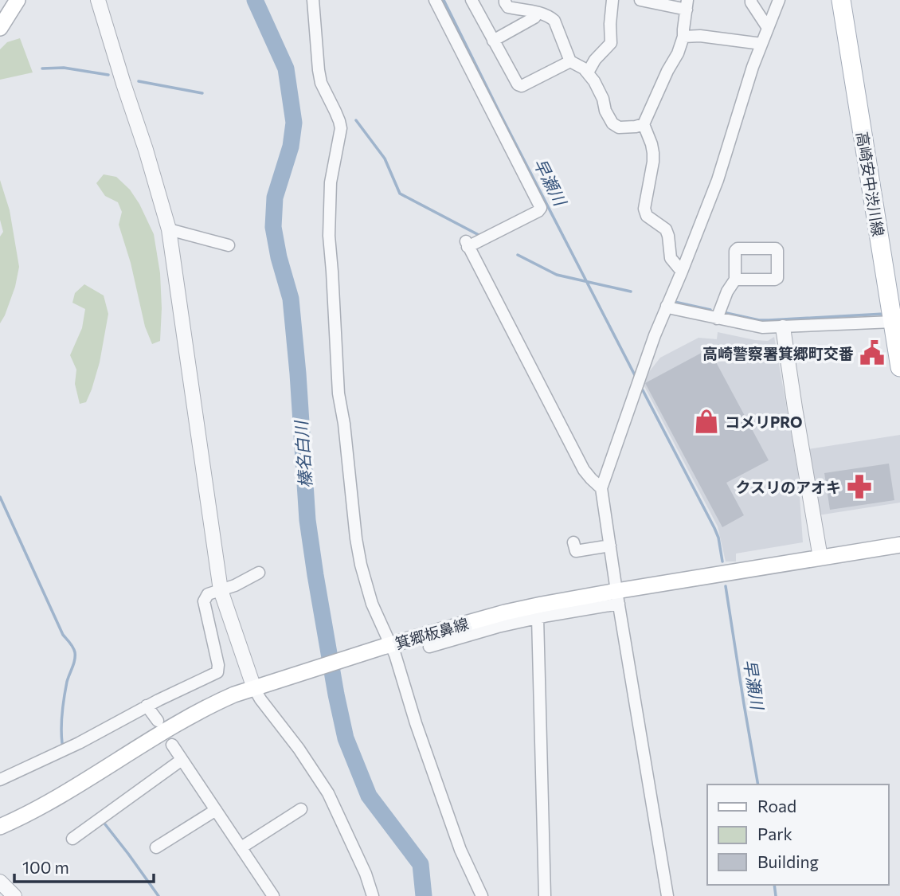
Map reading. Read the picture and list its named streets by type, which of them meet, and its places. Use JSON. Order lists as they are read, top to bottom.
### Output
{
  "streets": {
    "main road": ["高崎安中渋川線", "箕郷板鼻線"]
  },
  "water": ["早瀬川", "榛名白川"],
  "places": {
    "public building": ["高崎警察署箕郷町交番"],
    "shop": ["コメリPRO"],
    "pharmacy": ["クスリのアオキ"]
  },
  "legend": ["Road", "Park", "Building"],
  "scale_bar": "100 m"
}
